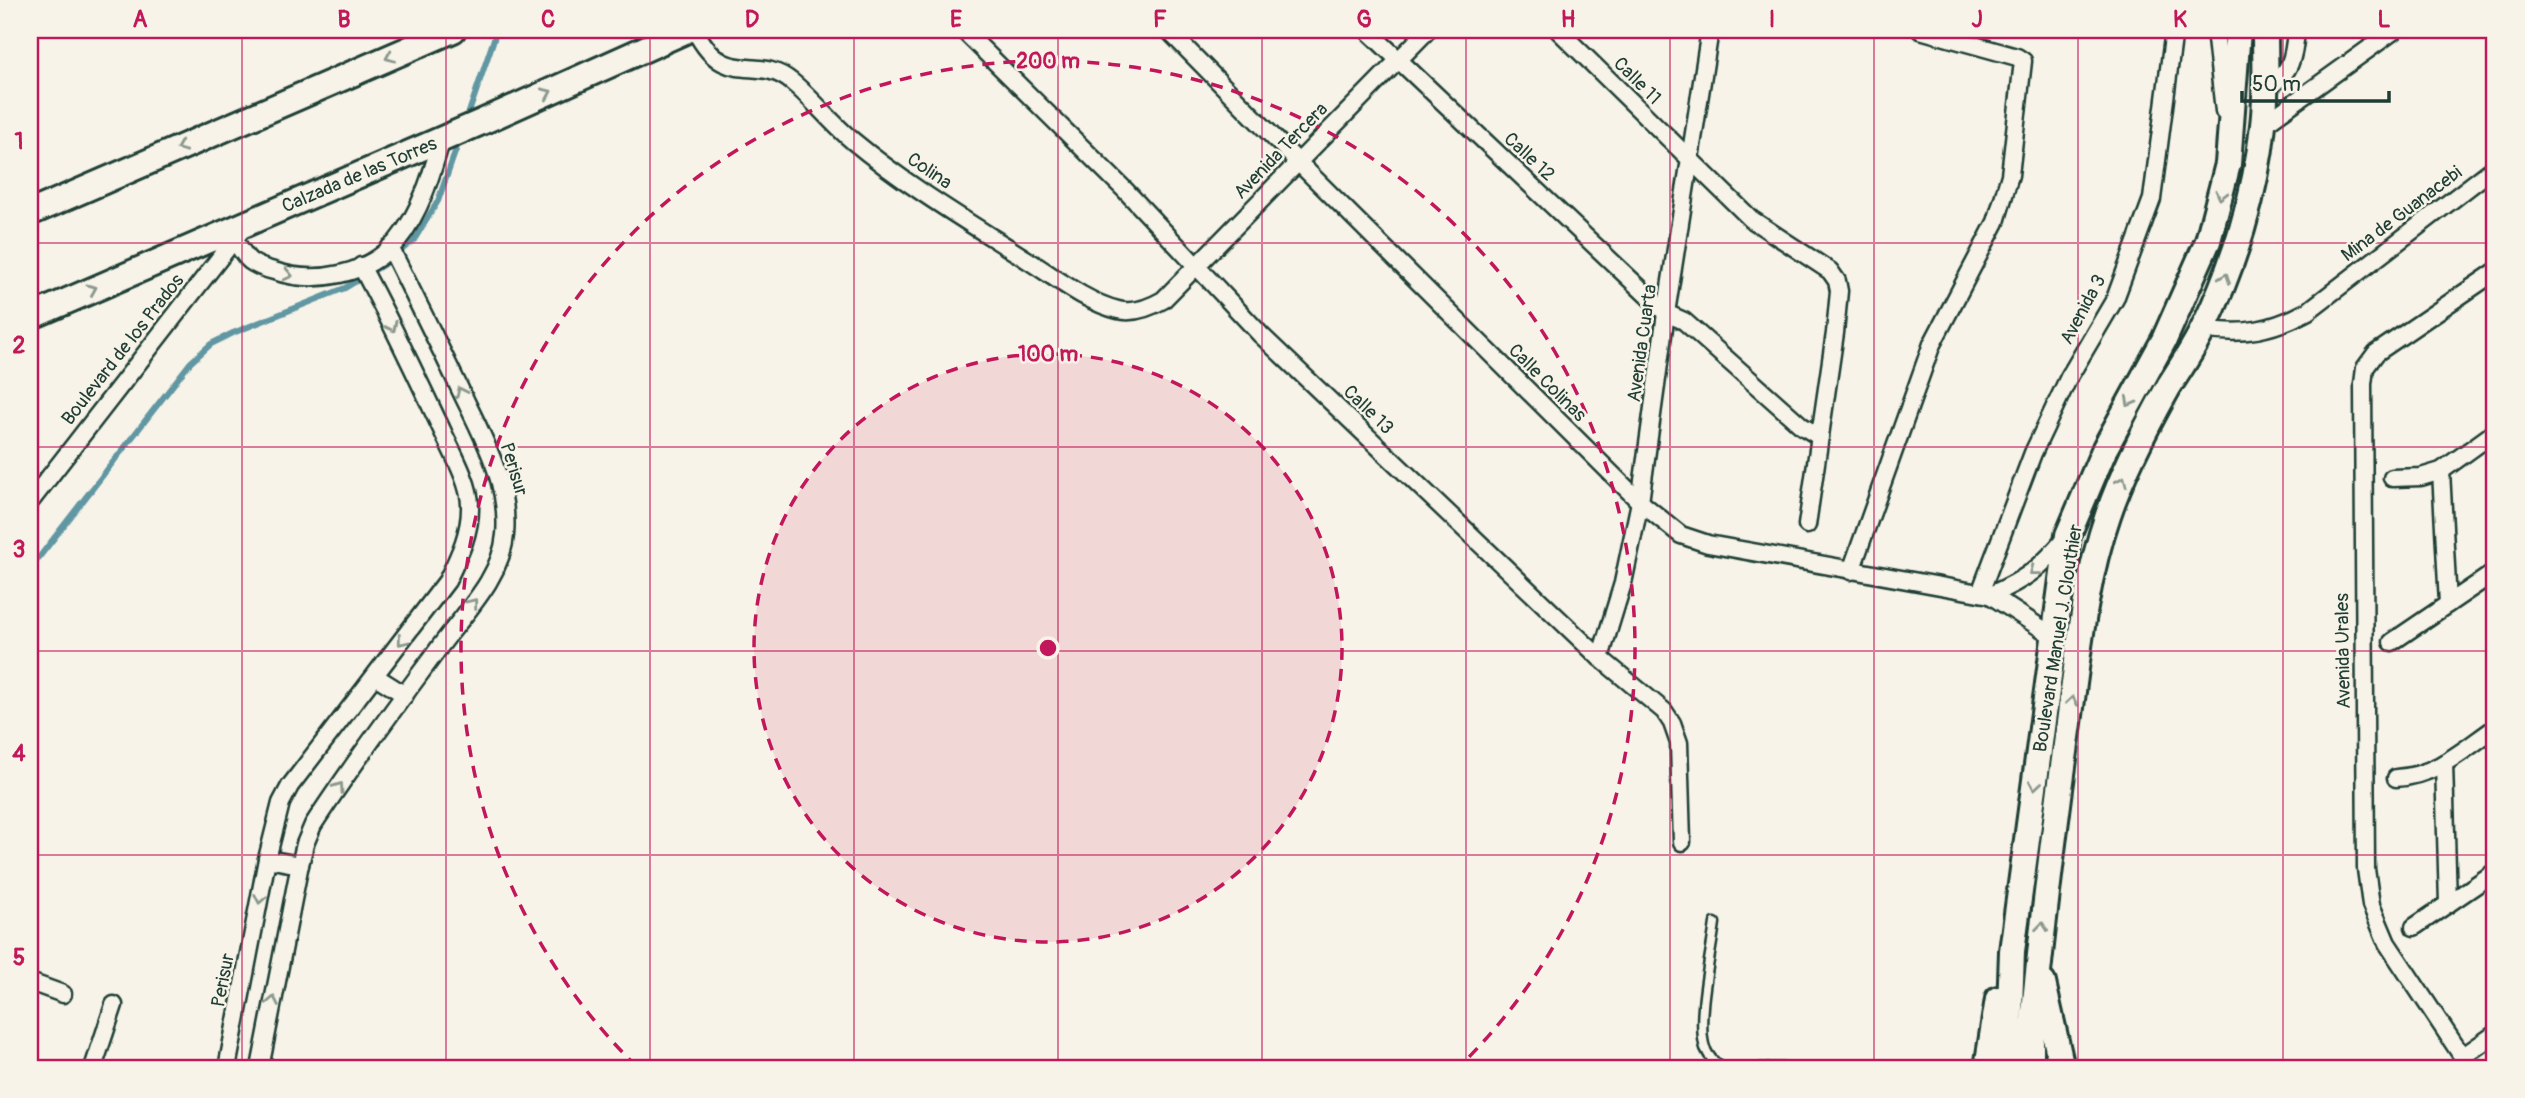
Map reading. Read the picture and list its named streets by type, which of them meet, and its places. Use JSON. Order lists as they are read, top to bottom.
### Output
{
  "streets": {
    "main road": ["Calzada de las Torres", "Boulevard Manuel J. Clouthier"],
    "street": [
      "Calle 11",
      "Avenida Tercera",
      "Calle 12",
      "Colina",
      "Mina de Guanacebi",
      "Avenida 3",
      "Avenida Cuarta",
      "Boulevard de los Prados",
      "Calle Colinas",
      "Calle 13",
      "Perisur",
      "Avenida Urales"
    ]
  },
  "crossings": [
    ["Calle 11", "Calle 12"],
    ["Calle 11", "Avenida Cuarta"],
    ["Avenida Tercera", "Calle 12"],
    ["Avenida Tercera", "Colina"],
    ["Avenida Tercera", "Calle Colinas"],
    ["Avenida Tercera", "Calle 13"],
    ["Calle 12", "Avenida Cuarta"],
    ["Calzada de las Torres", "Boulevard de los Prados"],
    ["Mina de Guanacebi", "Boulevard Manuel J. Clouthier"],
    ["Avenida 3", "Calle Colinas"],
    ["Avenida Cuarta", "Calle Colinas"],
    ["Avenida Cuarta", "Calle 13"],
    ["Calle Colinas", "Boulevard Manuel J. Clouthier"]
  ],
  "scale_bar": "50 m",
  "grid": {
    "columns": [
      "A",
      "B",
      "C",
      "D",
      "E",
      "F",
      "G",
      "H",
      "I",
      "J",
      "K",
      "L"
    ],
    "rows": [
      "1",
      "2",
      "3",
      "4",
      "5"
    ]
  },
  "rings": ["200 m", "100 m"]
}
